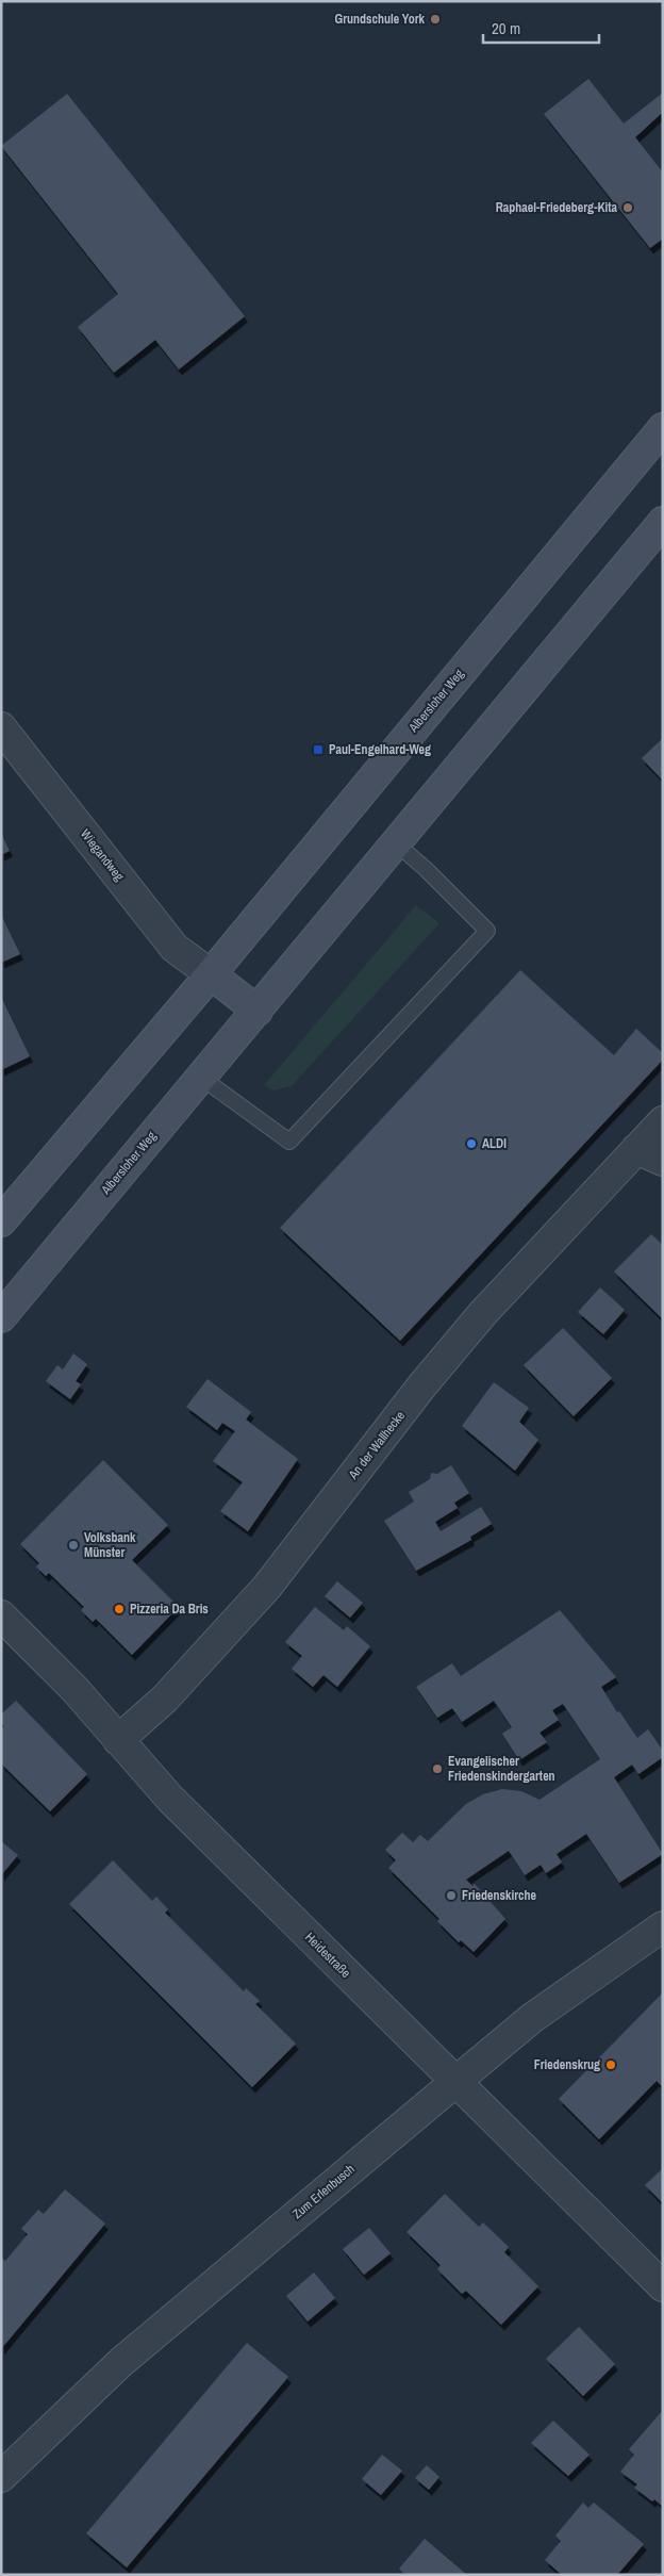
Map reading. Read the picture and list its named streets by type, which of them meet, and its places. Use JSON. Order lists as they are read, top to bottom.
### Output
{
  "streets": {
    "main road": ["Albersloher Weg"],
    "street": [
      "Wiegandweg",
      "An der Wallhecke",
      "Heidestraße",
      "Zum Erlenbusch"
    ]
  },
  "crossings": [
    ["Albersloher Weg", "Wiegandweg"],
    ["An der Wallhecke", "Heidestraße"],
    ["Heidestraße", "Zum Erlenbusch"]
  ],
  "places": {
    "other": [
      "Grundschule York",
      "Raphael-Friedeberg-Kita",
      "ALDI",
      "Volksbank Münster",
      "Pizzeria Da Bris",
      "Evangelischer Friedenskindergarten",
      "Friedenskirche",
      "Friedenskrug"
    ],
    "transit": ["Paul-Engelhard-Weg"]
  },
  "scale_bar": "20 m"
}
